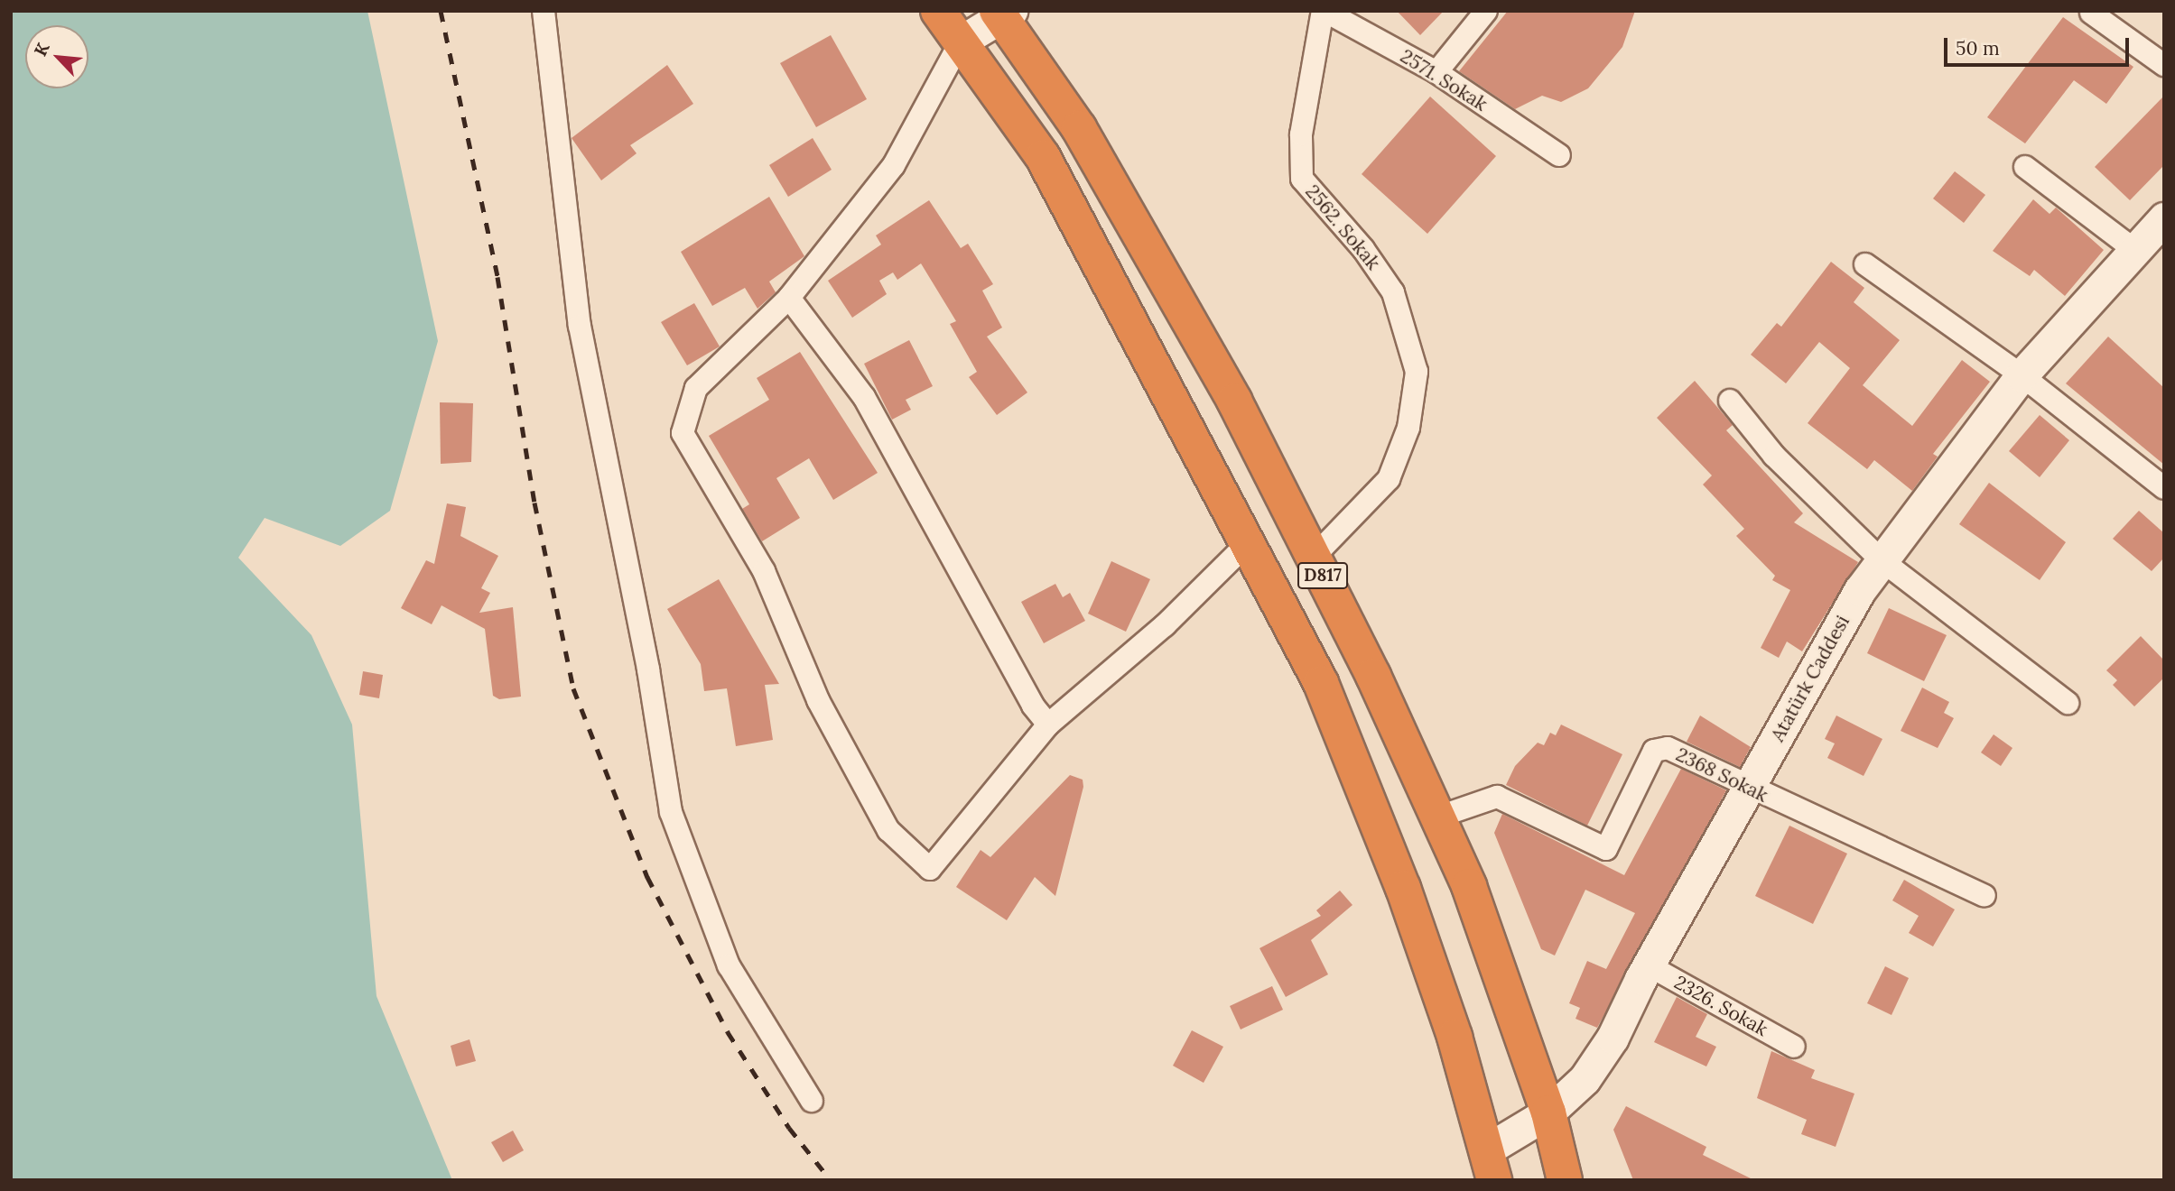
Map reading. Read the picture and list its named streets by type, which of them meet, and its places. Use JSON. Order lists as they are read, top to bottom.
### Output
{
  "streets": {
    "highway": ["D817"],
    "street": [
      "2571. Sokak",
      "2562. Sokak",
      "Atatürk Caddesi",
      "2368 Sokak",
      "2326. Sokak"
    ]
  },
  "crossings": [
    ["2571. Sokak", "2562. Sokak"],
    ["2562. Sokak", "D817"],
    ["D817", "Atatürk Caddesi"],
    ["D817", "2368 Sokak"],
    ["Atatürk Caddesi", "2368 Sokak"],
    ["Atatürk Caddesi", "2326. Sokak"]
  ],
  "scale_bar": "50 m",
  "north": "top left"
}
